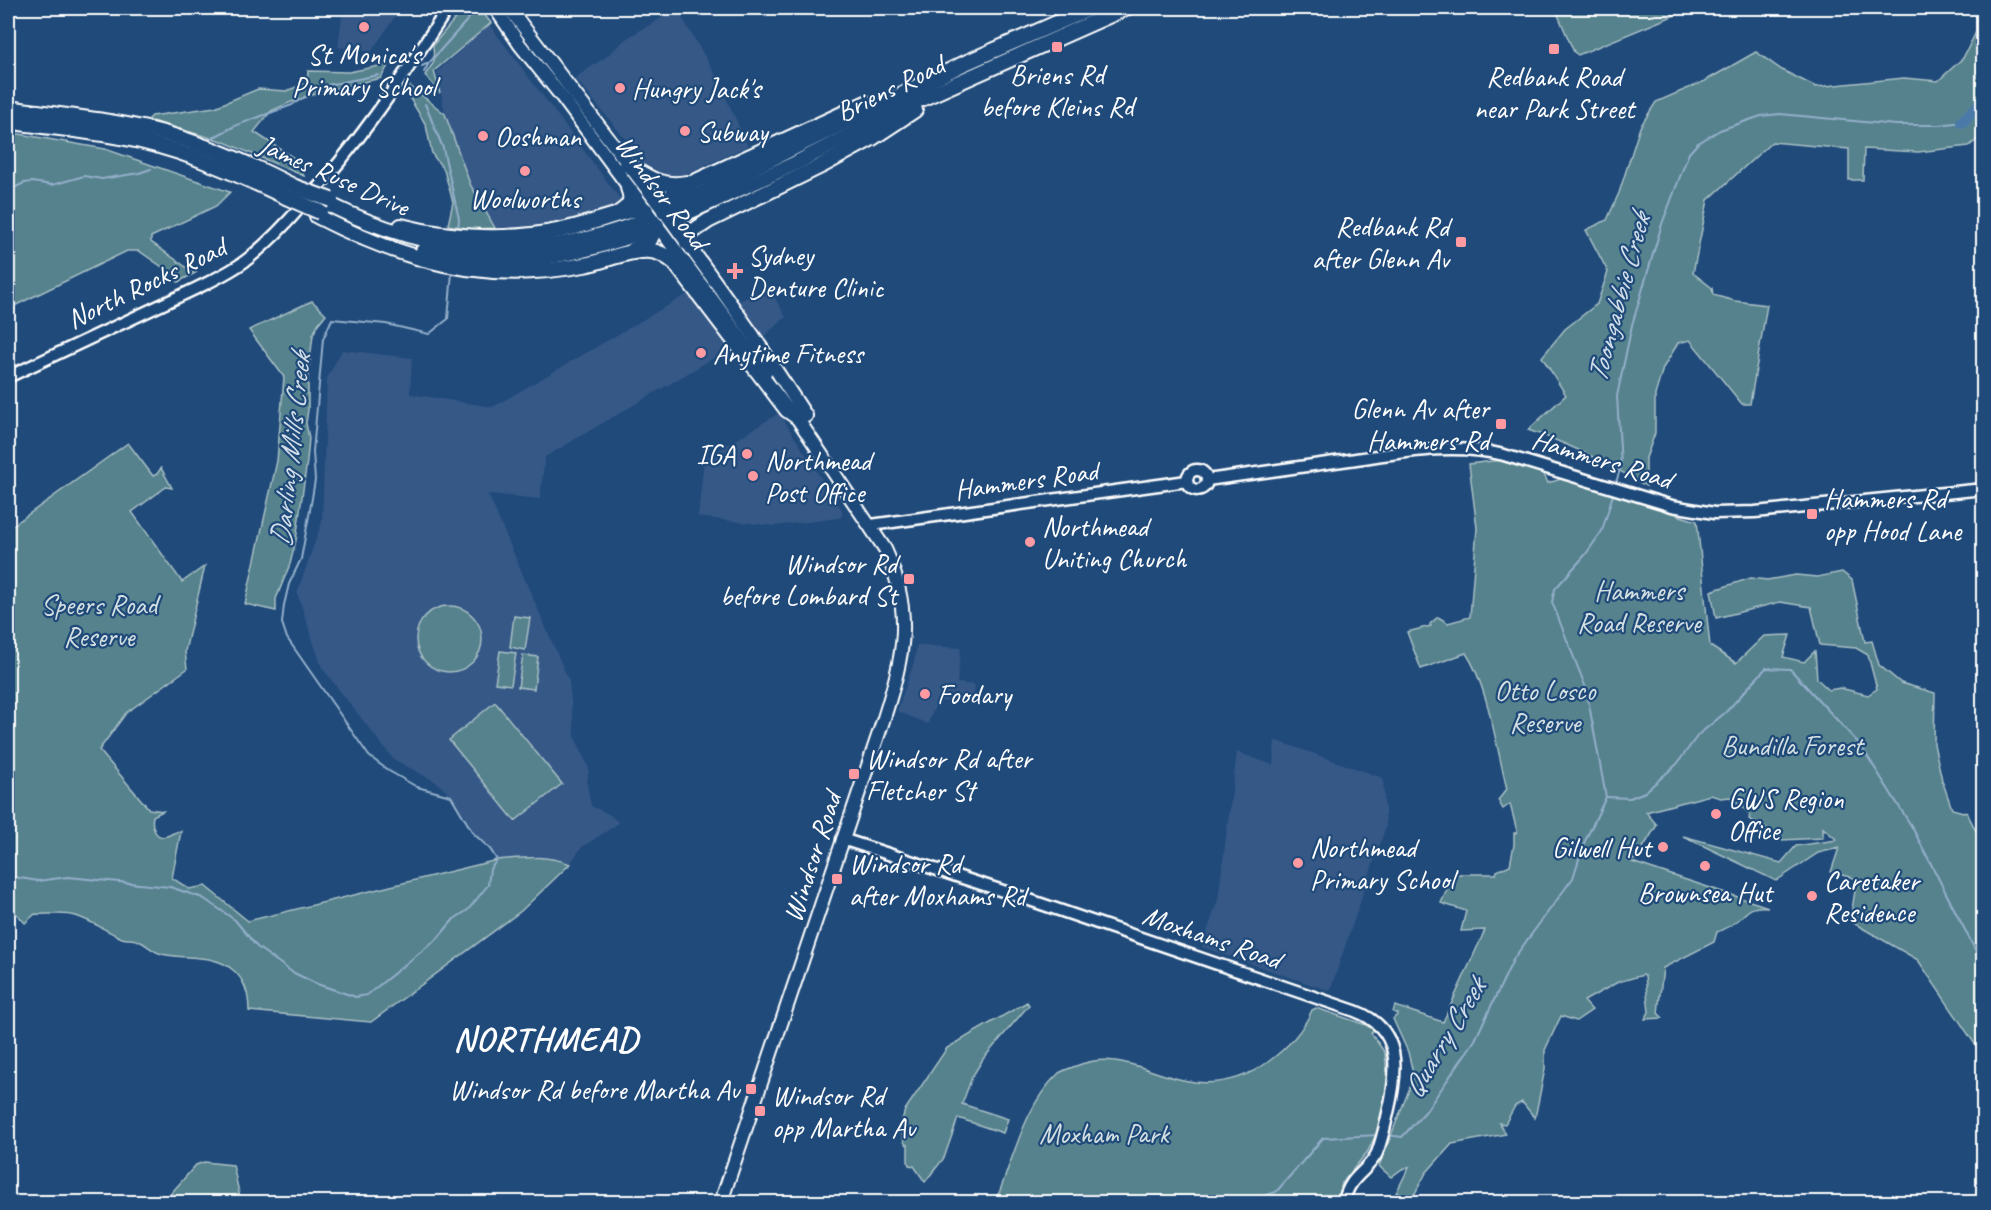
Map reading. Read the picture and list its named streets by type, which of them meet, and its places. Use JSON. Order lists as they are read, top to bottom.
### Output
{
  "streets": {
    "highway": ["Briens Road", "James Ruse Drive"],
    "main road": ["Windsor Road"],
    "street": ["North Rocks Road", "Hammers Road", "Moxhams Road"]
  },
  "crossings": [
    ["Briens Road", "James Ruse Drive"],
    ["Briens Road", "Windsor Road"],
    ["Windsor Road", "Hammers Road"],
    ["Windsor Road", "Moxhams Road"]
  ],
  "districts": ["NORTHMEAD"],
  "water": ["Toongabbie Creek", "Darling Mills Creek", "Quarry Creek"],
  "parks": [
    "Hammers Road Reserve",
    "Speers Road Reserve",
    "Otto Losco Reserve",
    "Bundilla Forest",
    "Moxham Park"
  ],
  "places": {
    "other": [
      "St Monica's Primary School",
      "Hungry Jack's",
      "Subway",
      "Ooshman",
      "Woolworths",
      "Anytime Fitness",
      "IGA",
      "Northmead Post Office",
      "Northmead Uniting Church",
      "Foodary",
      "GWS Region Office",
      "Gilwell Hut",
      "Northmead Primary School",
      "Brownsea Hut",
      "Caretaker Residence"
    ],
    "transit": [
      "Briens Rd before Kleins Rd",
      "Redbank Road near Park Street",
      "Redbank Rd after Glenn Av",
      "Glenn Av after Hammers Rd",
      "Hammers Rd opp Hood Lane",
      "Windsor Rd before Lombard St",
      "Windsor Rd after Fletcher St",
      "Windsor Rd after Moxhams Rd",
      "Windsor Rd before Martha Av",
      "Windsor Rd opp Martha Av"
    ],
    "health": ["Sydney Denture Clinic"]
  }
}
